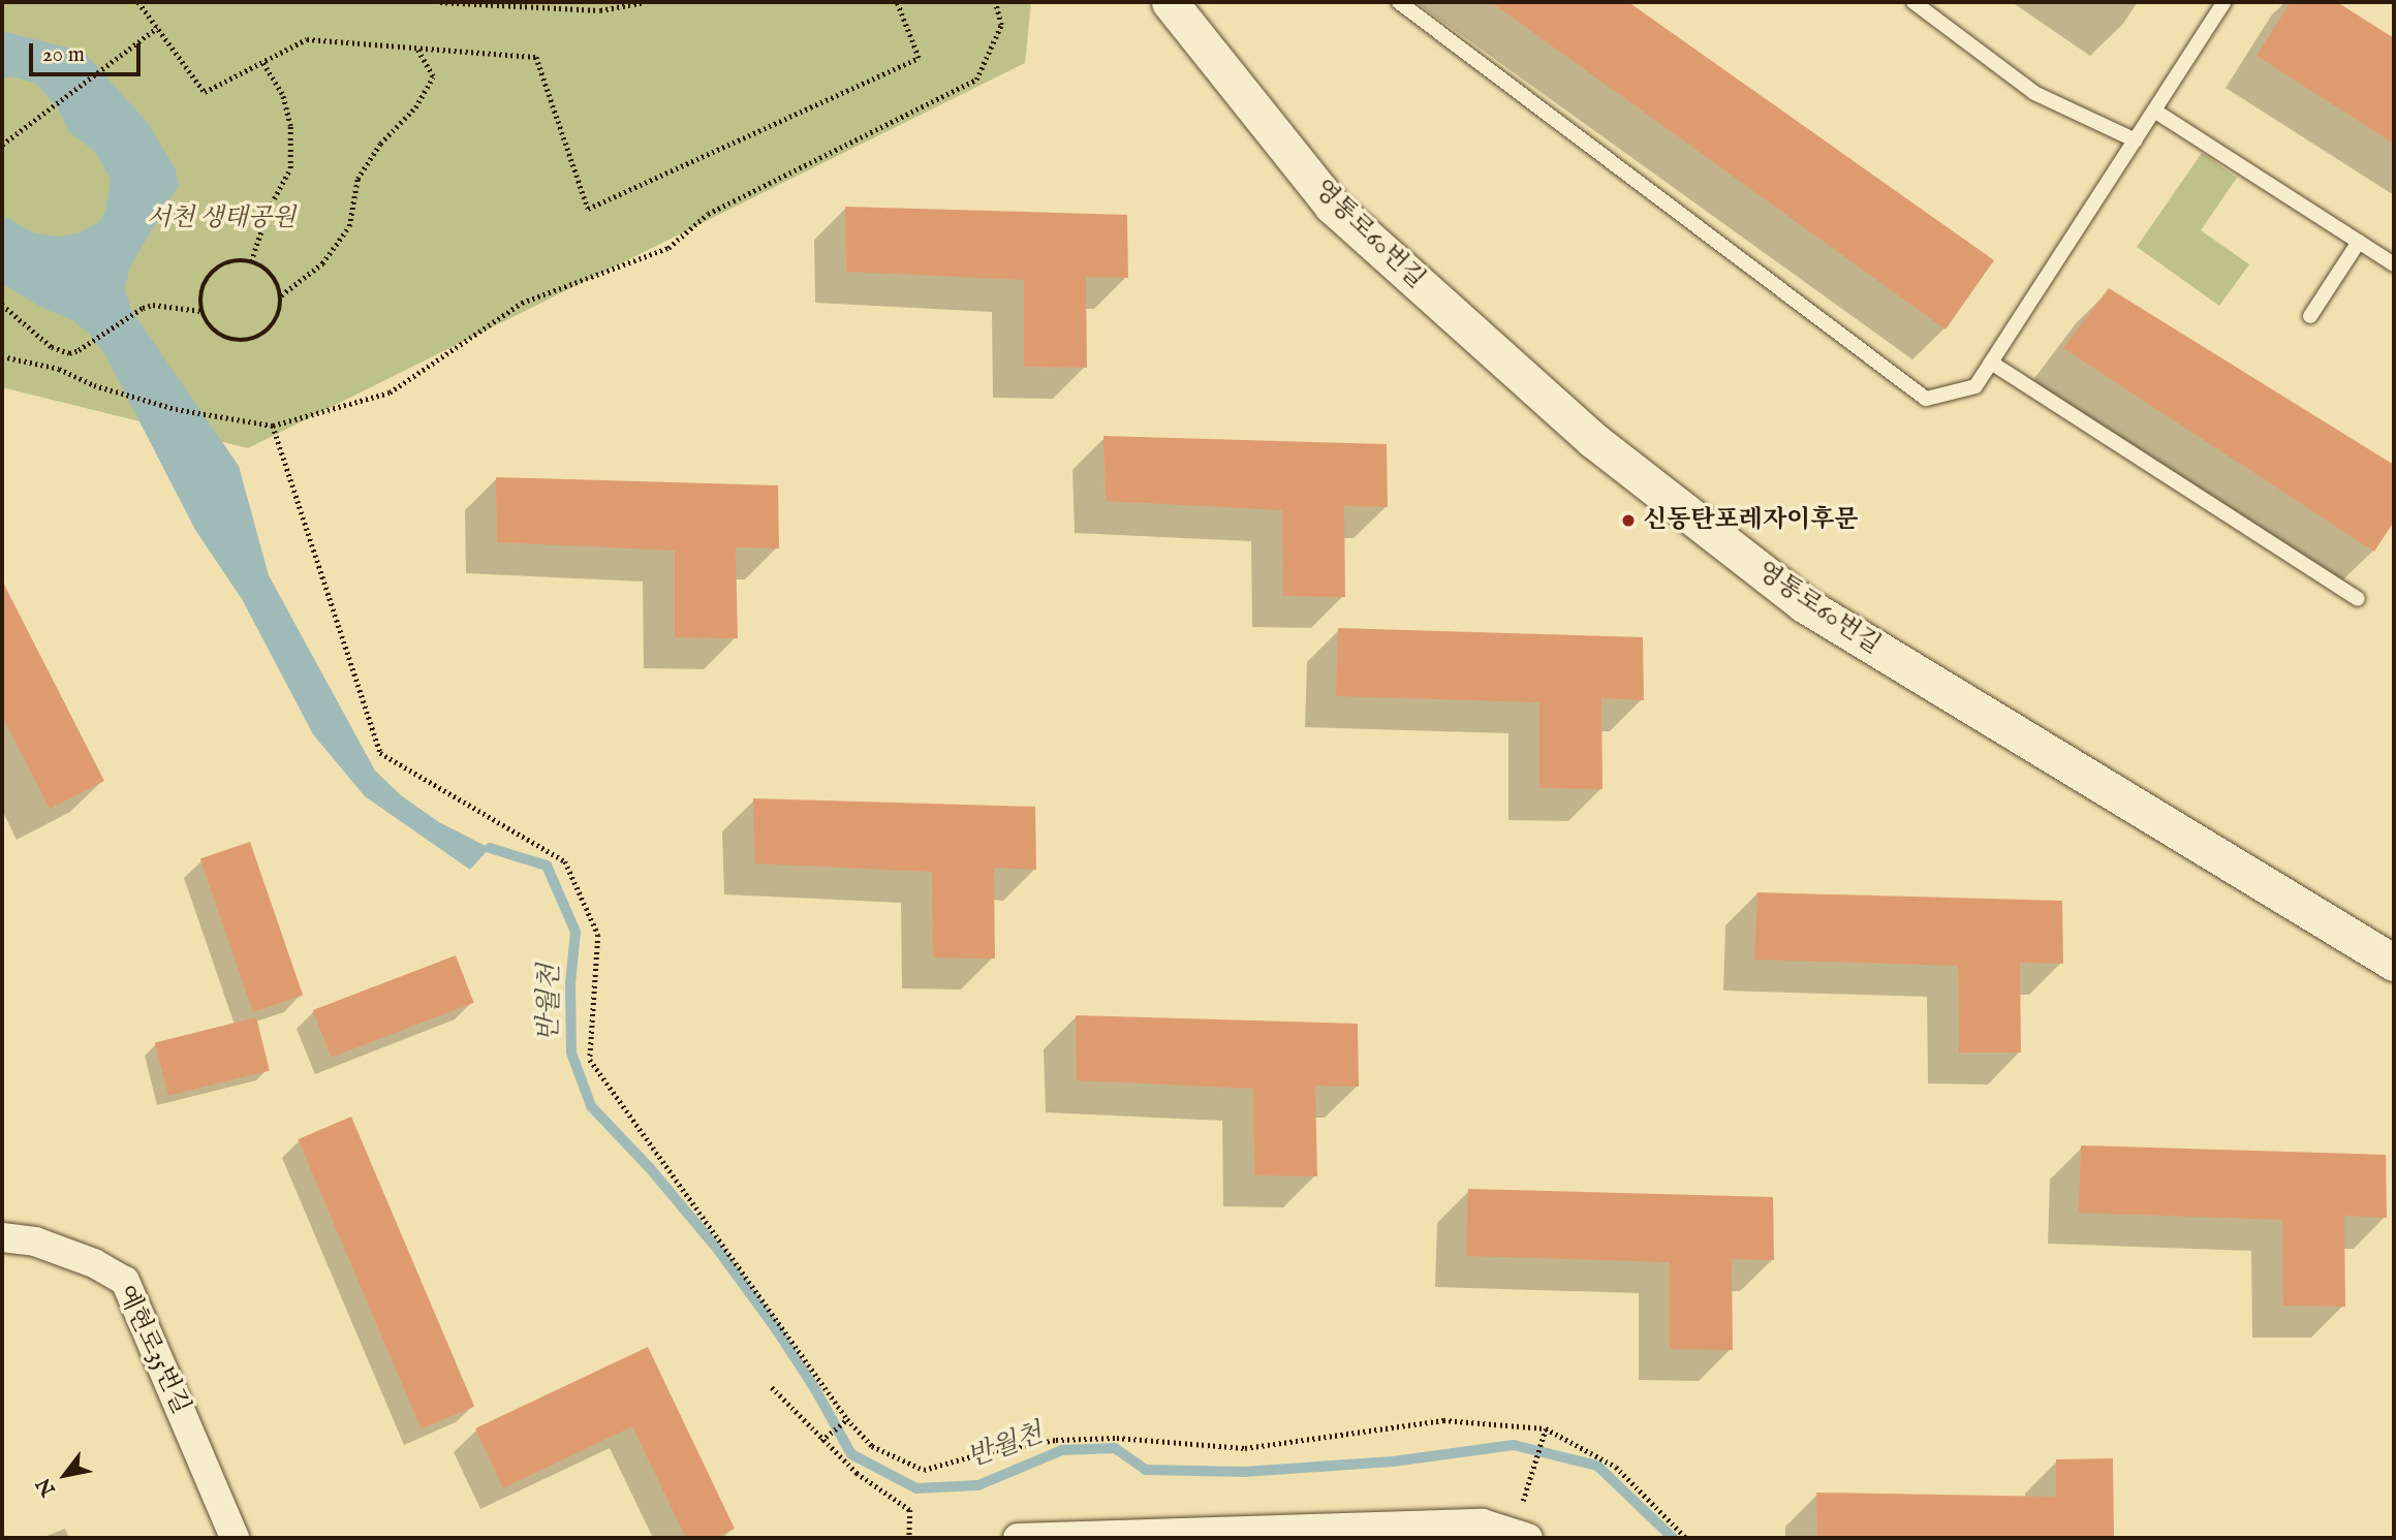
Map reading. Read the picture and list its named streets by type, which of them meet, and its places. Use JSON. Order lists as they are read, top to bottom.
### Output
{
  "streets": {
    "street": ["영통로60번길", "예현로35번길"]
  },
  "water": ["반월천"],
  "parks": ["서천 생태공원"],
  "places": ["신동탄포레자이후문"],
  "scale_bar": "20 m",
  "north": "bottom left"
}
